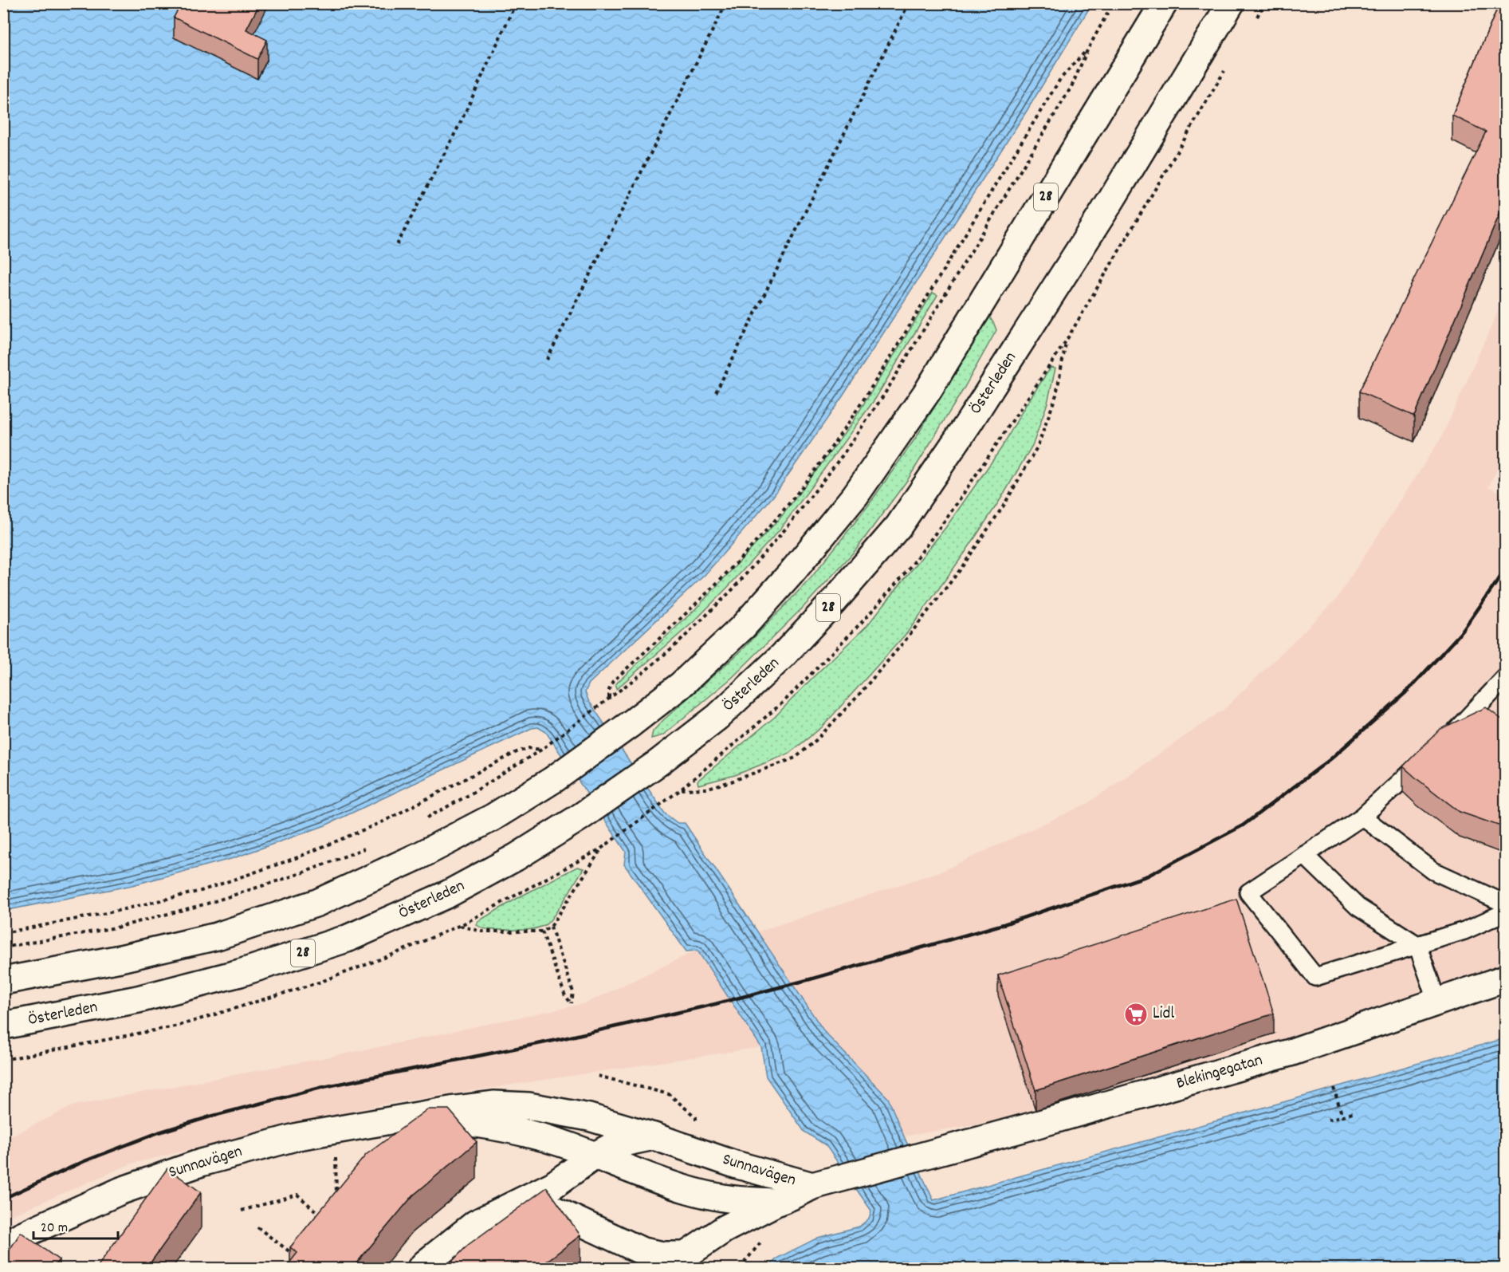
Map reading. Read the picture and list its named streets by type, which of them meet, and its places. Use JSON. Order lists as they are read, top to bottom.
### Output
{
  "streets": {
    "main road": [
      "28",
      "Österleden",
      "Blekingegatan",
      "Sunnavägen"
    ]
  },
  "crossings": [
    ["Blekingegatan", "Sunnavägen"]
  ],
  "places": {
    "supermarket": ["Lidl"]
  },
  "scale_bar": "20 m"
}
